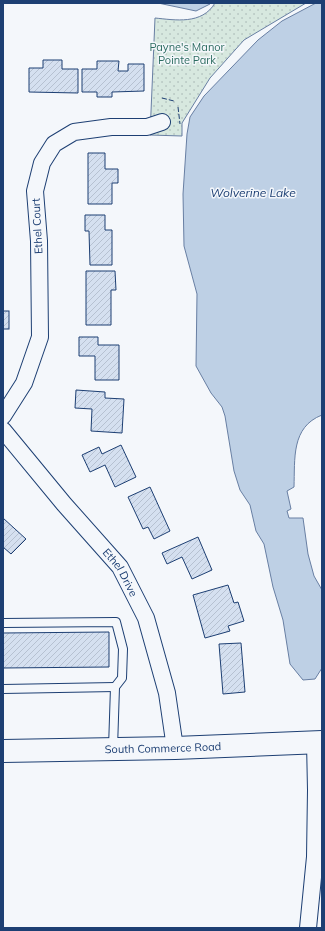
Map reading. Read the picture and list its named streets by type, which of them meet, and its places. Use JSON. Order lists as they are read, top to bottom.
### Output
{
  "streets": {
    "street": ["Ethel Court", "Ethel Drive", "South Commerce Road"]
  },
  "crossings": [
    ["Ethel Drive", "South Commerce Road"]
  ],
  "water": ["Wolverine Lake"],
  "parks": ["Payne's Manor Pointe Park"]
}
